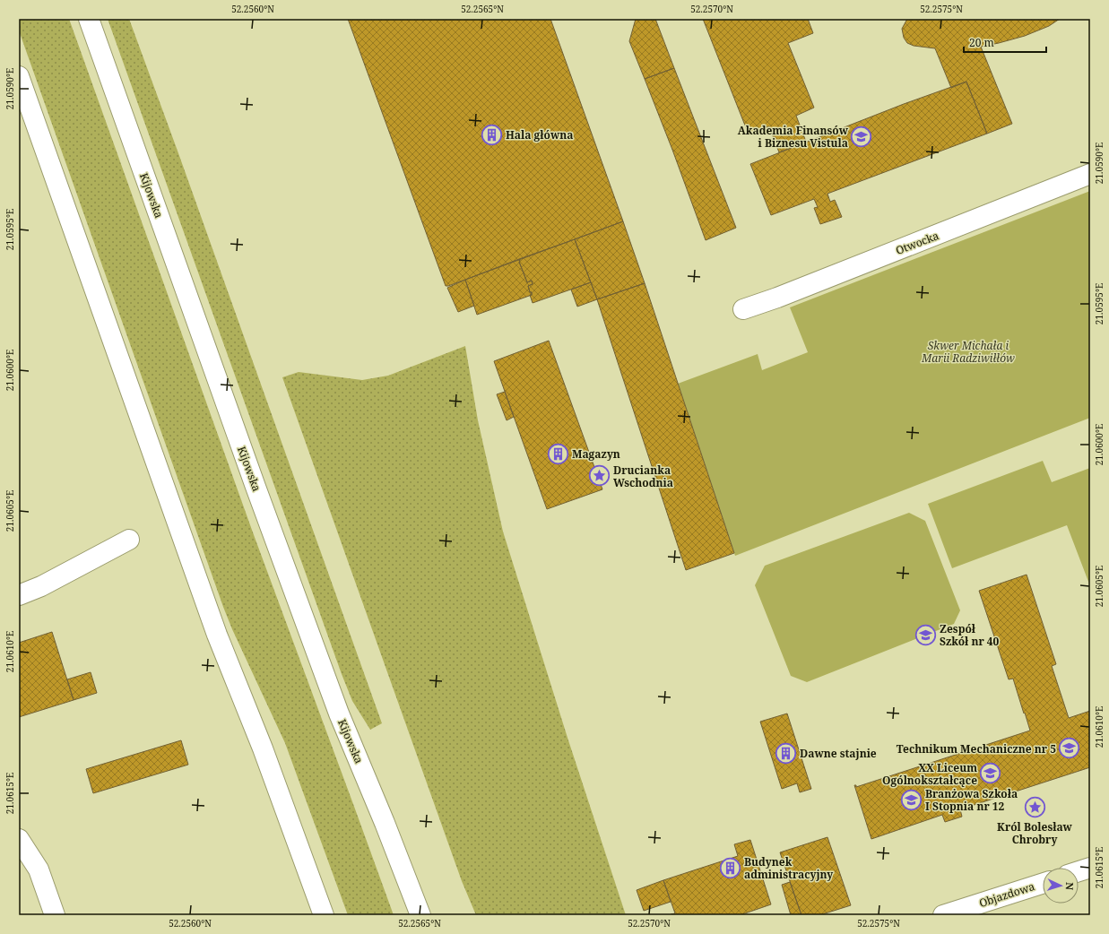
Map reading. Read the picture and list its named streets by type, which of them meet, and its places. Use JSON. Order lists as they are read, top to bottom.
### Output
{
  "streets": {
    "street": ["Kijowska", "Otwocka", "Objazdowa"]
  },
  "parks": ["Skwer Michała i Marii Radziwiłłów"],
  "places": {
    "building": [
      "Hala główna",
      "Magazyn",
      "Dawne stajnie",
      "Budynek administracyjny"
    ],
    "school or university": [
      "Akademia Finansów i Biznesu Vistula",
      "Zespół Szkół nr 40",
      "Technikum Mechaniczne nr 5",
      "XX Liceum Ogólnokształcące",
      "Branżowa Szkoła I Stopnia nr 12"
    ],
    "place": ["Drucianka Wschodnia", "Król Bolesław Chrobry"]
  },
  "scale_bar": "20 m",
  "north": "right",
  "coordinates": [
    "52.2560°N",
    "52.2565°N",
    "52.2570°N",
    "52.2575°N",
    "21.0590°E",
    "21.0595°E",
    "21.0600°E",
    "21.0605°E",
    "21.0610°E",
    "21.0615°E"
  ]
}
